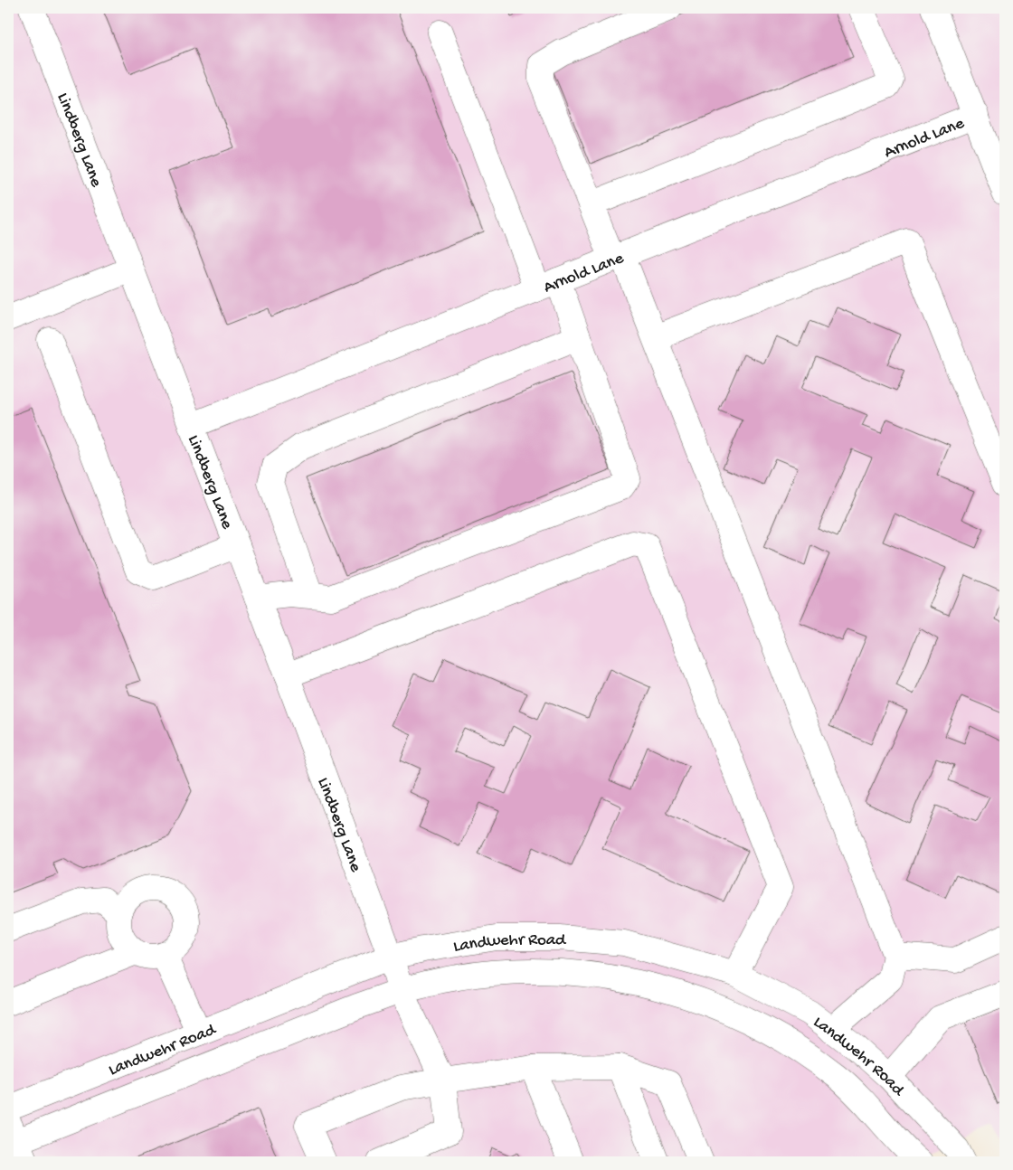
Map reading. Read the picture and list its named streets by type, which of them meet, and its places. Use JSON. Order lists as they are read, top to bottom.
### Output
{
  "streets": {
    "street": ["Arnold Lane", "Lindberg Lane", "Landwehr Road"]
  },
  "crossings": [
    ["Arnold Lane", "Lindberg Lane"],
    ["Lindberg Lane", "Landwehr Road"]
  ]
}
